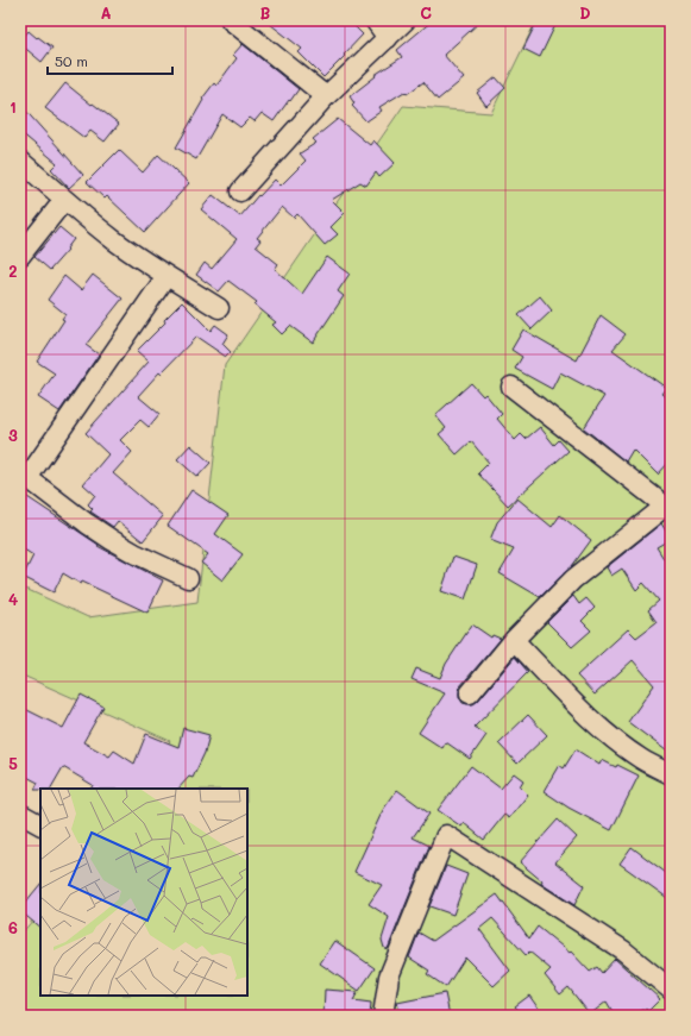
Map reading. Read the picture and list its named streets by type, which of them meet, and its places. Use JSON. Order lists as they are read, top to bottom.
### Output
{
  "scale_bar": "50 m",
  "grid": {
    "columns": [
      "A",
      "B",
      "C",
      "D"
    ],
    "rows": [
      "1",
      "2",
      "3",
      "4",
      "5",
      "6"
    ]
  }
}
